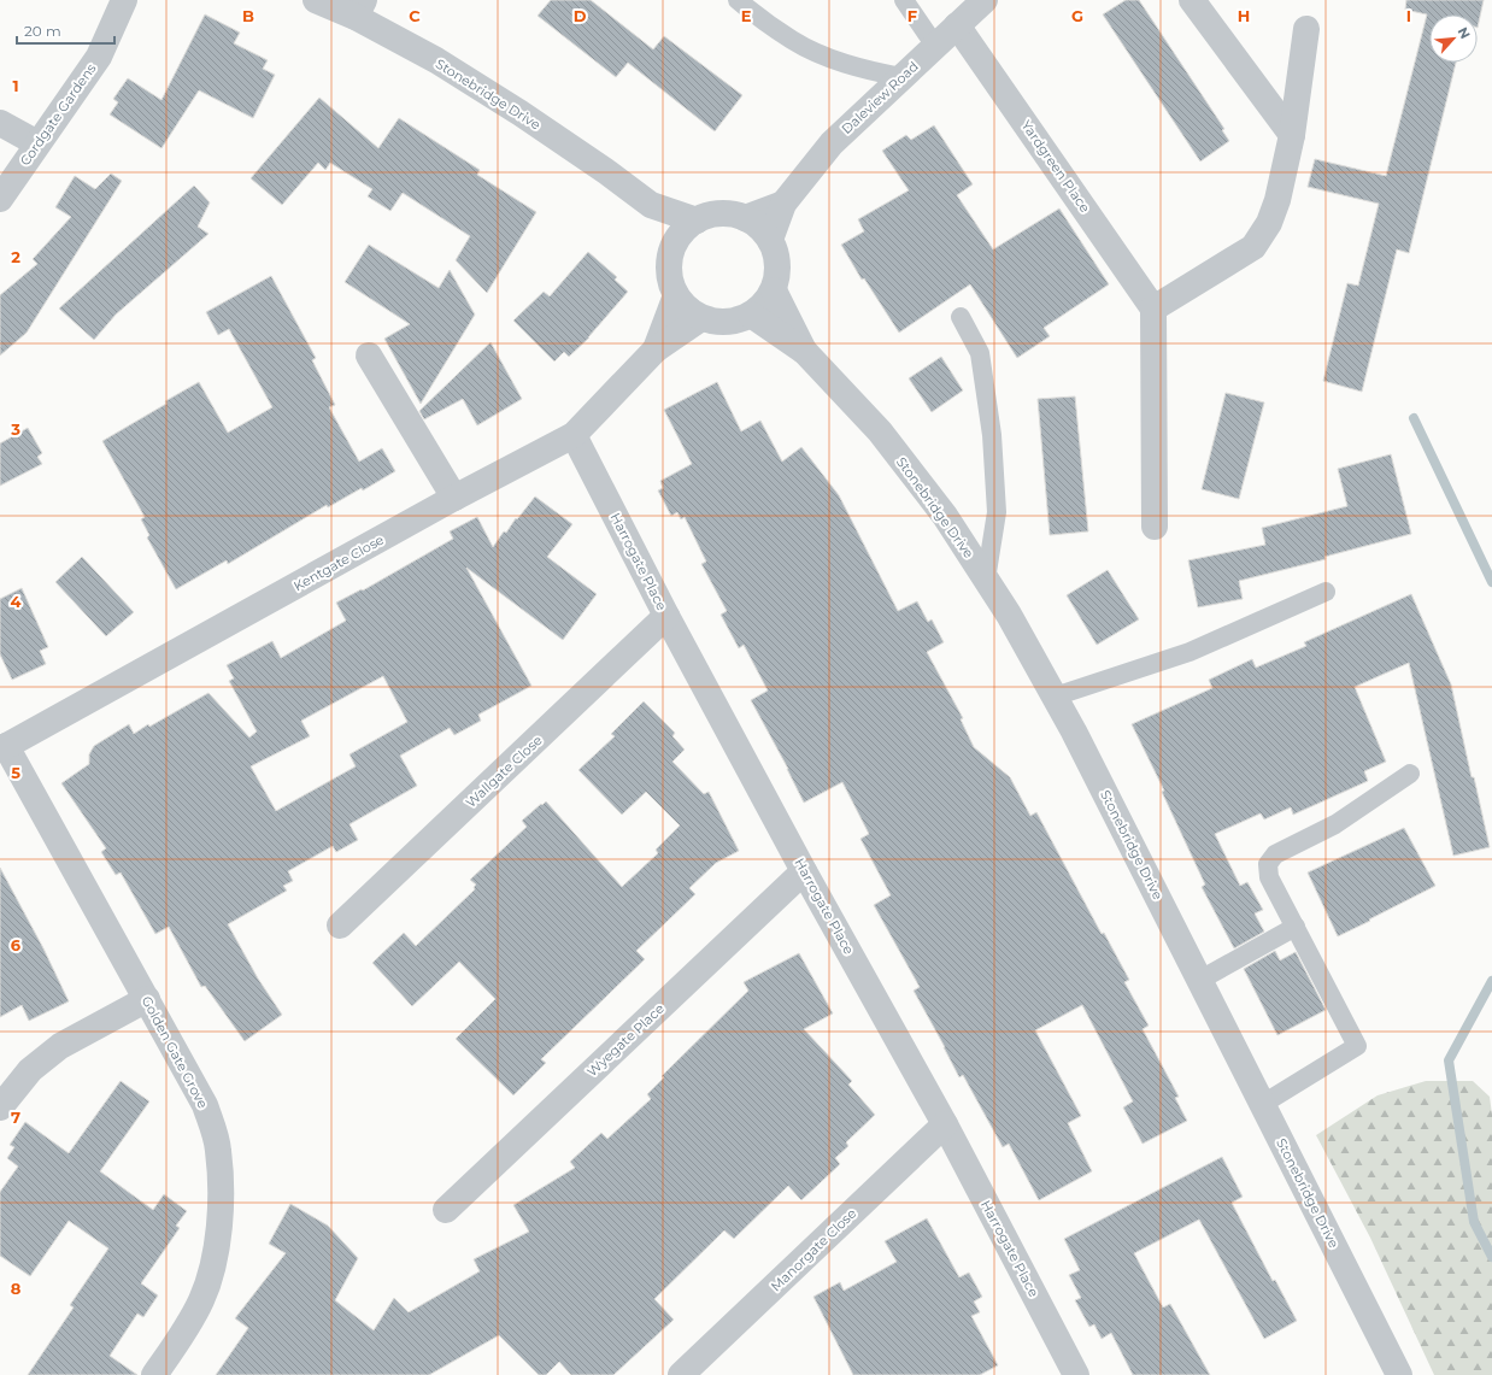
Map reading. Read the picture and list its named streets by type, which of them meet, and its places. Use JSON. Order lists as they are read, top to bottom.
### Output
{
  "streets": {
    "street": [
      "Stonebridge Drive",
      "Daleview Road",
      "Cordgate Gardens",
      "Yardgreen Place",
      "Harrogate Place",
      "Kentgate Close",
      "Wallgate Close",
      "Wyegate Place",
      "Golden Gate Grove",
      "Manorgate Close"
    ]
  },
  "crossings": [
    ["Stonebridge Drive", "Daleview Road"],
    ["Stonebridge Drive", "Kentgate Close"],
    ["Daleview Road", "Yardgreen Place"],
    ["Daleview Road", "Kentgate Close"],
    ["Harrogate Place", "Kentgate Close"],
    ["Harrogate Place", "Wallgate Close"],
    ["Harrogate Place", "Wyegate Place"],
    ["Harrogate Place", "Manorgate Close"],
    ["Kentgate Close", "Golden Gate Grove"]
  ],
  "scale_bar": "20 m",
  "north": "top right",
  "grid": {
    "columns": [
      "B",
      "C",
      "D",
      "E",
      "F",
      "G",
      "H",
      "I"
    ],
    "rows": [
      "1",
      "2",
      "3",
      "4",
      "5",
      "6",
      "7",
      "8"
    ]
  }
}
